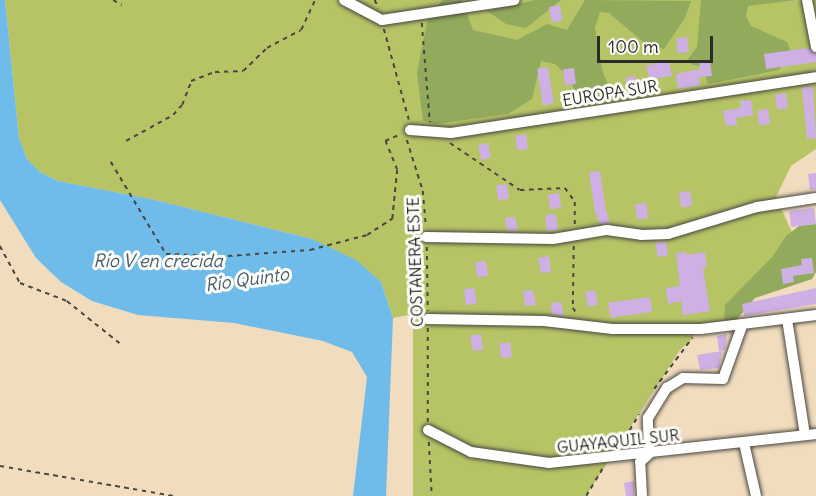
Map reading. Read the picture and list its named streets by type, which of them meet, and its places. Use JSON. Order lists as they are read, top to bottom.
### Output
{
  "streets": {
    "street": ["EUROPA SUR", "GUAYAQUIL SUR"],
    "path": ["COSTANERA ESTE"]
  },
  "crossings": [
    ["EUROPA SUR", "COSTANERA ESTE"],
    ["COSTANERA ESTE", "GUAYAQUIL SUR"]
  ],
  "water": ["Río V en crecida", "Río Quinto"],
  "scale_bar": "100 m"
}
